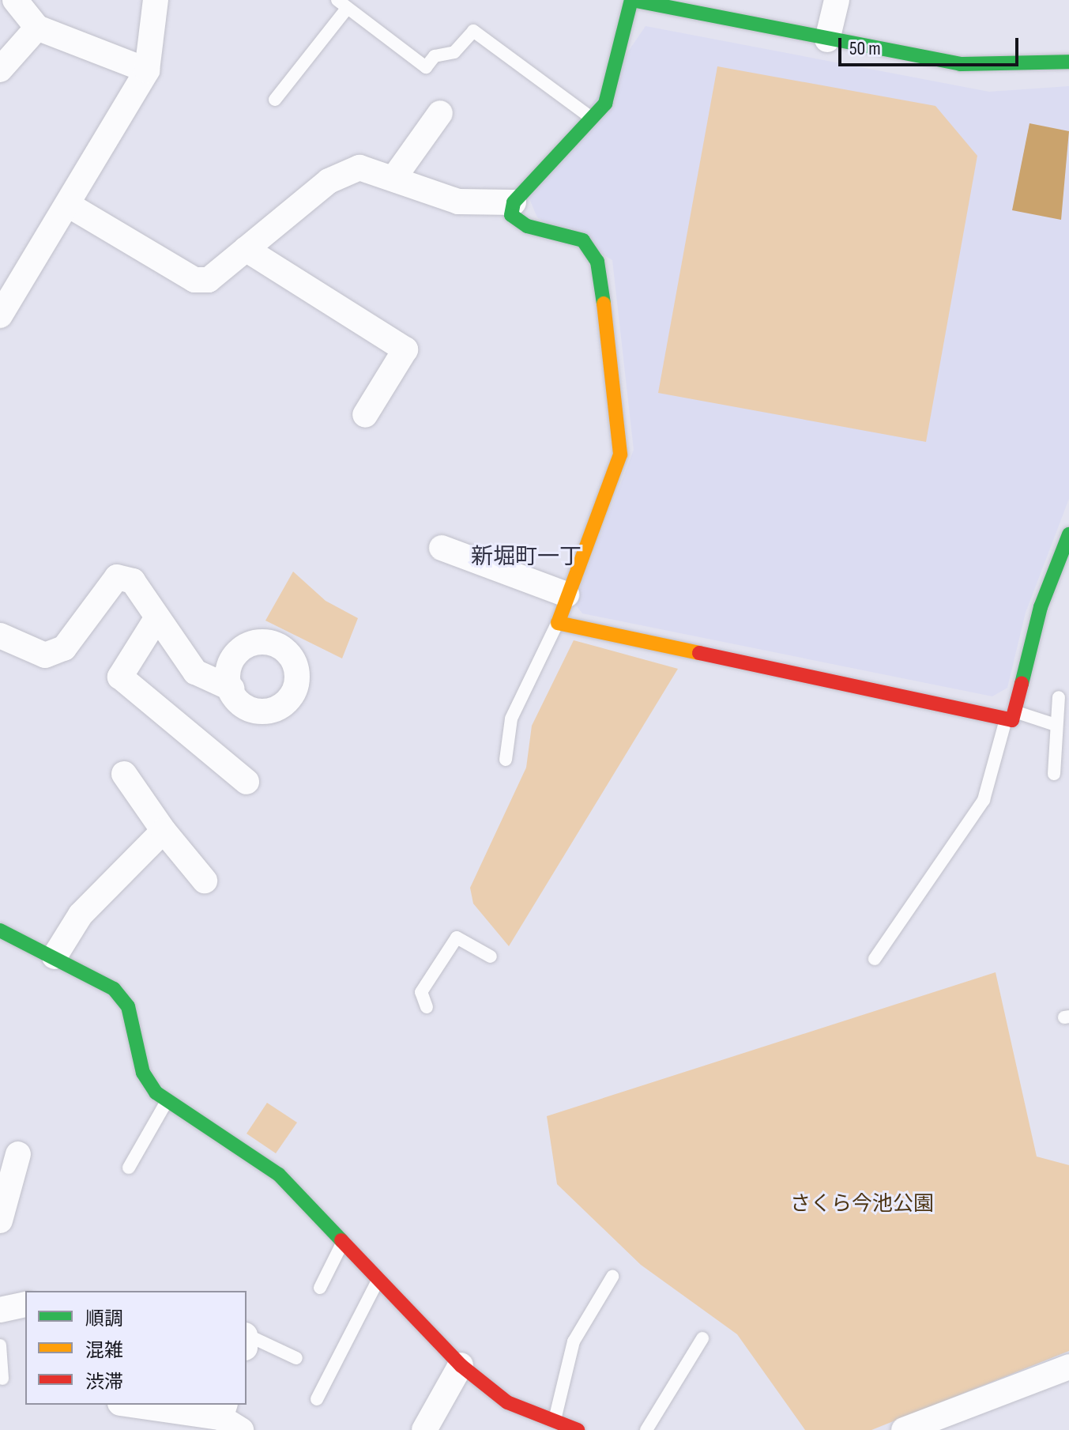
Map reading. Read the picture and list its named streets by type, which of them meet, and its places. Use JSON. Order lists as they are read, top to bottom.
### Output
{
  "districts": ["新堀町一丁"],
  "parks": ["さくら今池公園"],
  "legend": ["順調", "混雑", "渋滞"],
  "scale_bar": "50 m"
}
